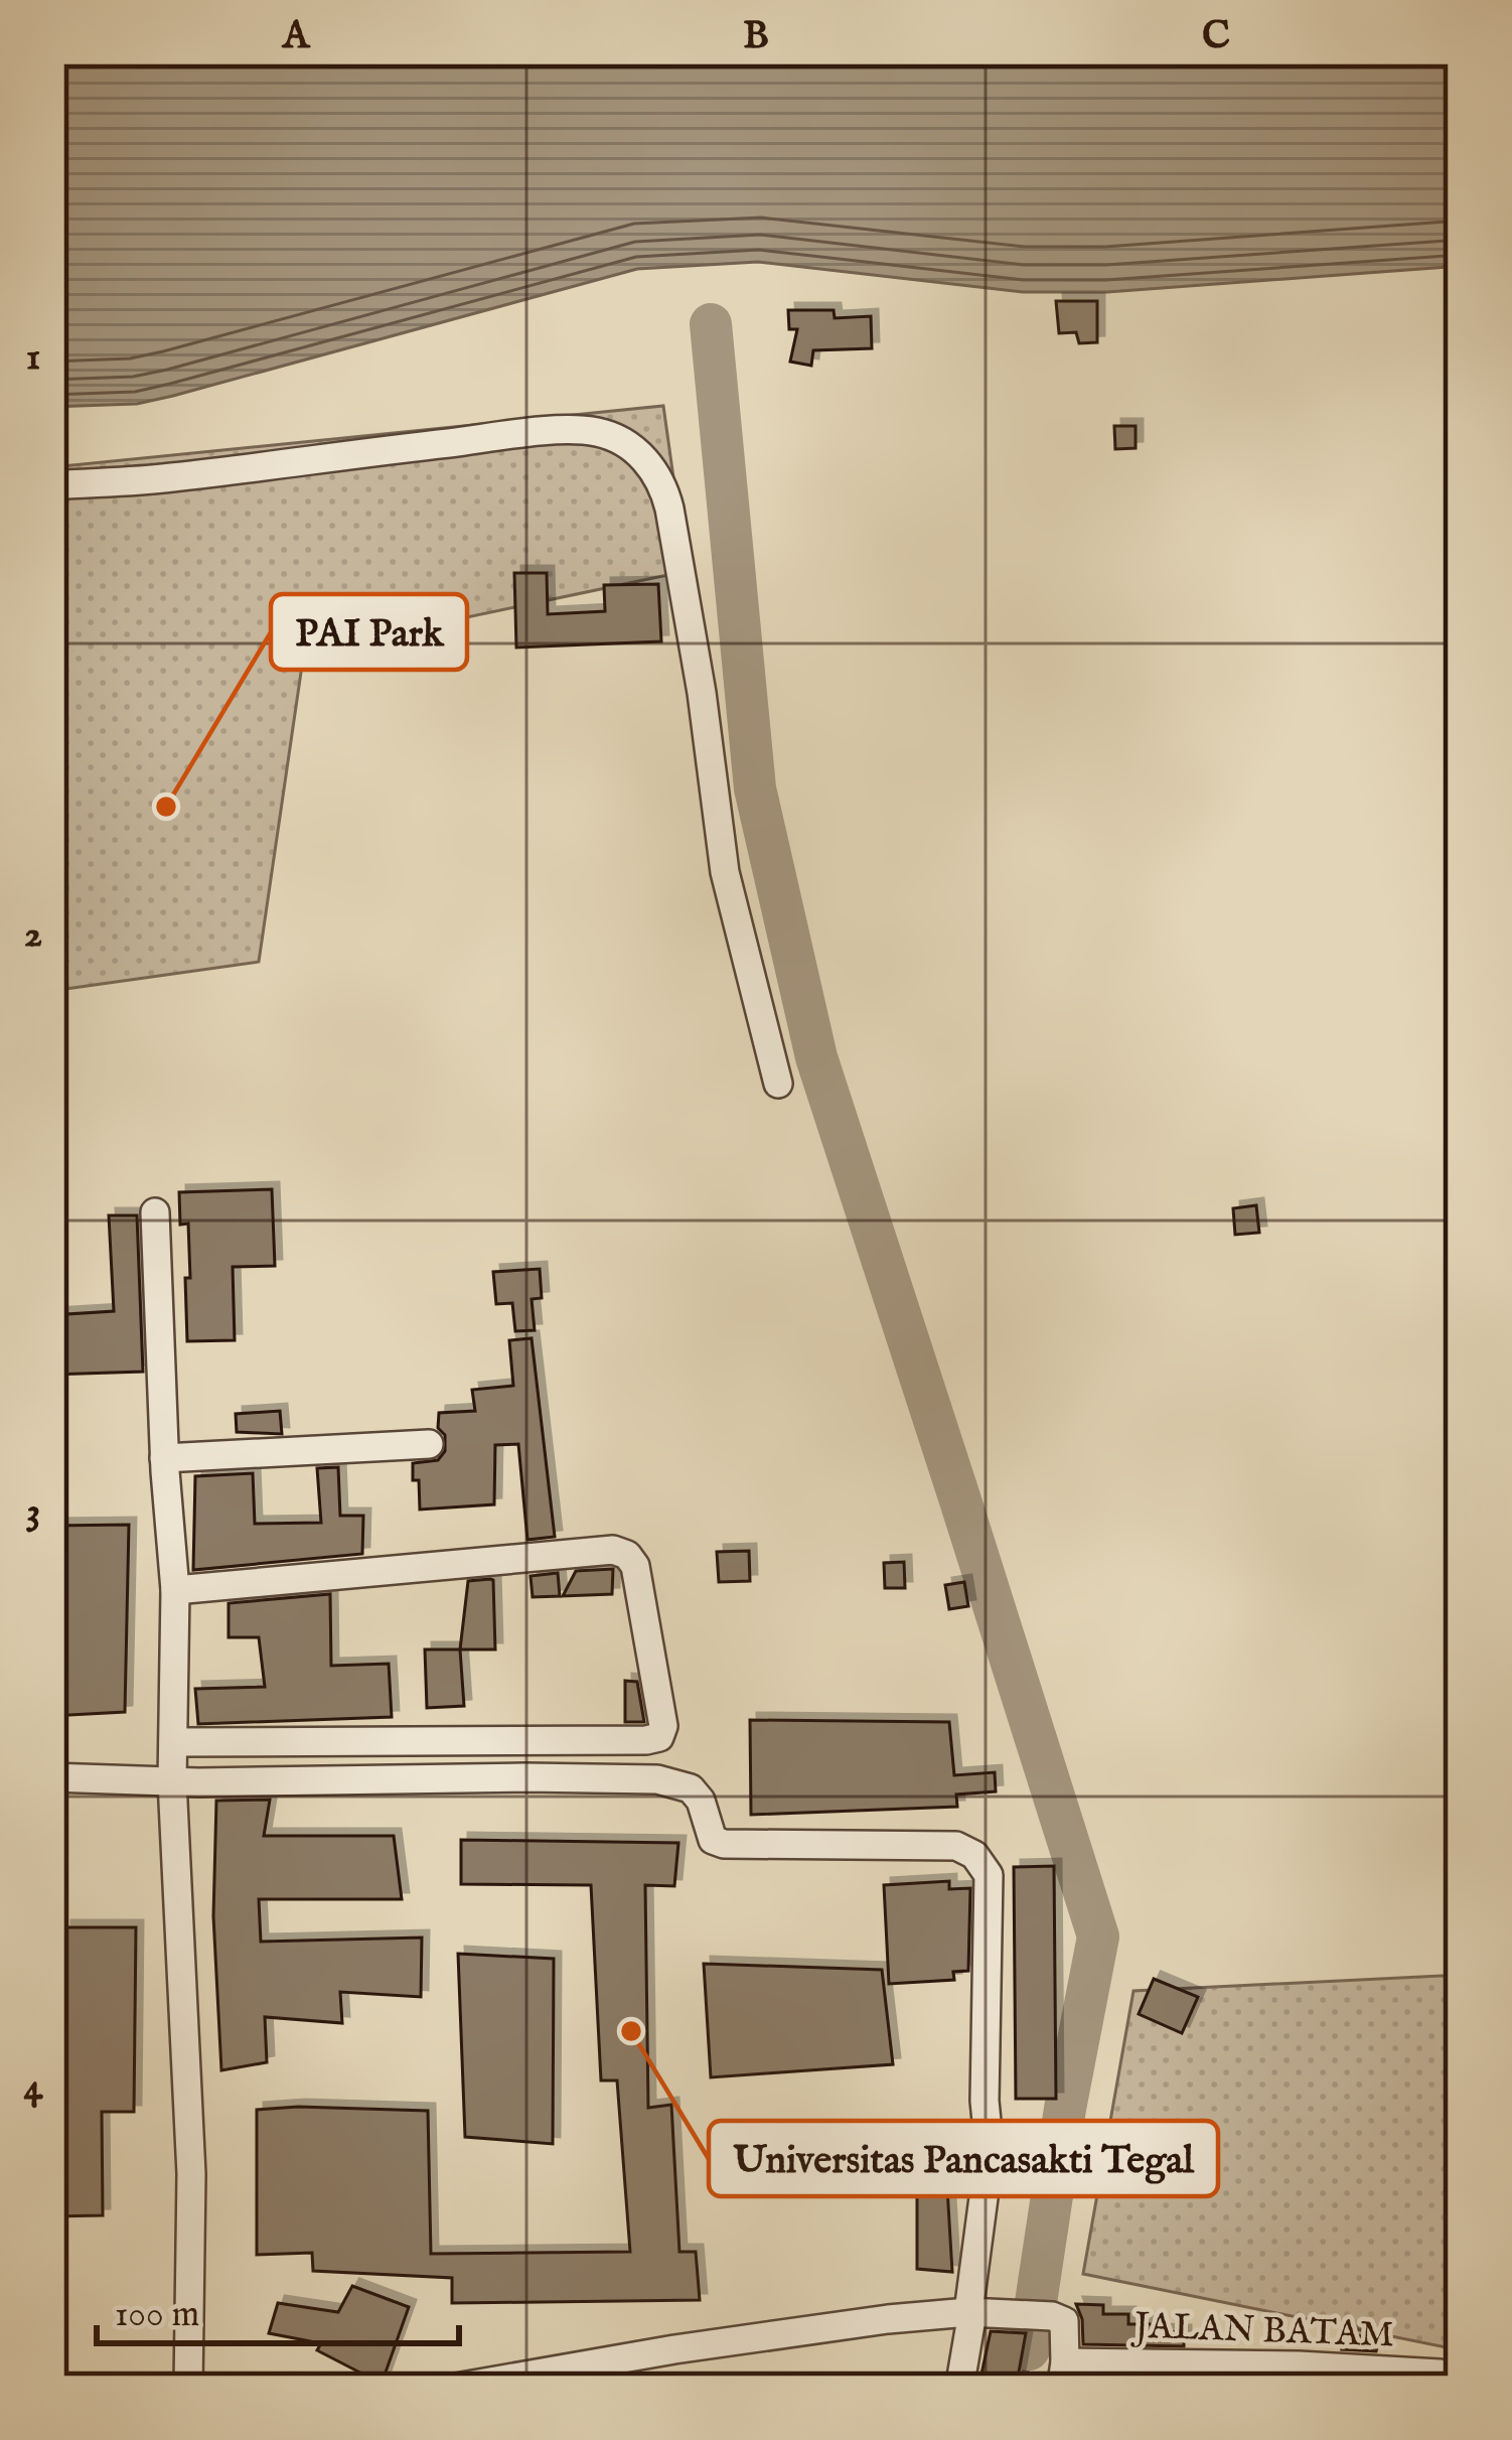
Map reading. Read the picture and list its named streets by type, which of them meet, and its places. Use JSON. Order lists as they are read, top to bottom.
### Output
{
  "streets": {
    "street": ["JALAN BATAM"]
  },
  "places": ["PAI Park", "Universitas Pancasakti Tegal"],
  "scale_bar": "100 m",
  "grid": {
    "columns": ["A", "B", "C"],
    "rows": [
      "1",
      "2",
      "3",
      "4"
    ]
  }
}
